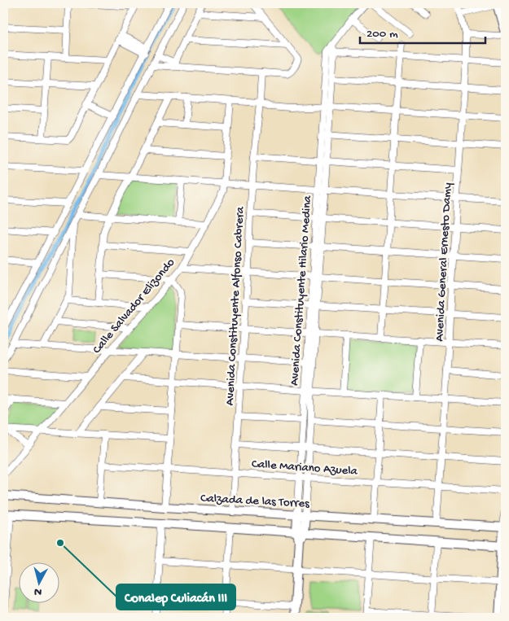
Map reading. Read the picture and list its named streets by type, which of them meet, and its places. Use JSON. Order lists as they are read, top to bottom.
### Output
{
  "streets": {
    "main road": ["Avenida Constituyente Hilario Medina", "Calzada de las Torres"],
    "street": [
      "Avenida General Ernesto Damy",
      "Calle Salvador Elizondo",
      "Avenida Constituyente Alfonso Cabrera",
      "Calle Mariano Azuela"
    ]
  },
  "crossings": [
    ["Avenida General Ernesto Damy", "Calle Mariano Azuela"],
    ["Avenida General Ernesto Damy", "Calzada de las Torres"],
    ["Avenida Constituyente Hilario Medina", "Calle Mariano Azuela"],
    ["Avenida Constituyente Hilario Medina", "Calzada de las Torres"],
    ["Avenida Constituyente Alfonso Cabrera", "Calle Mariano Azuela"],
    ["Avenida Constituyente Alfonso Cabrera", "Calzada de las Torres"]
  ],
  "places": ["Conalep Culiacán III"],
  "scale_bar": "200 m",
  "north": "bottom"
}
